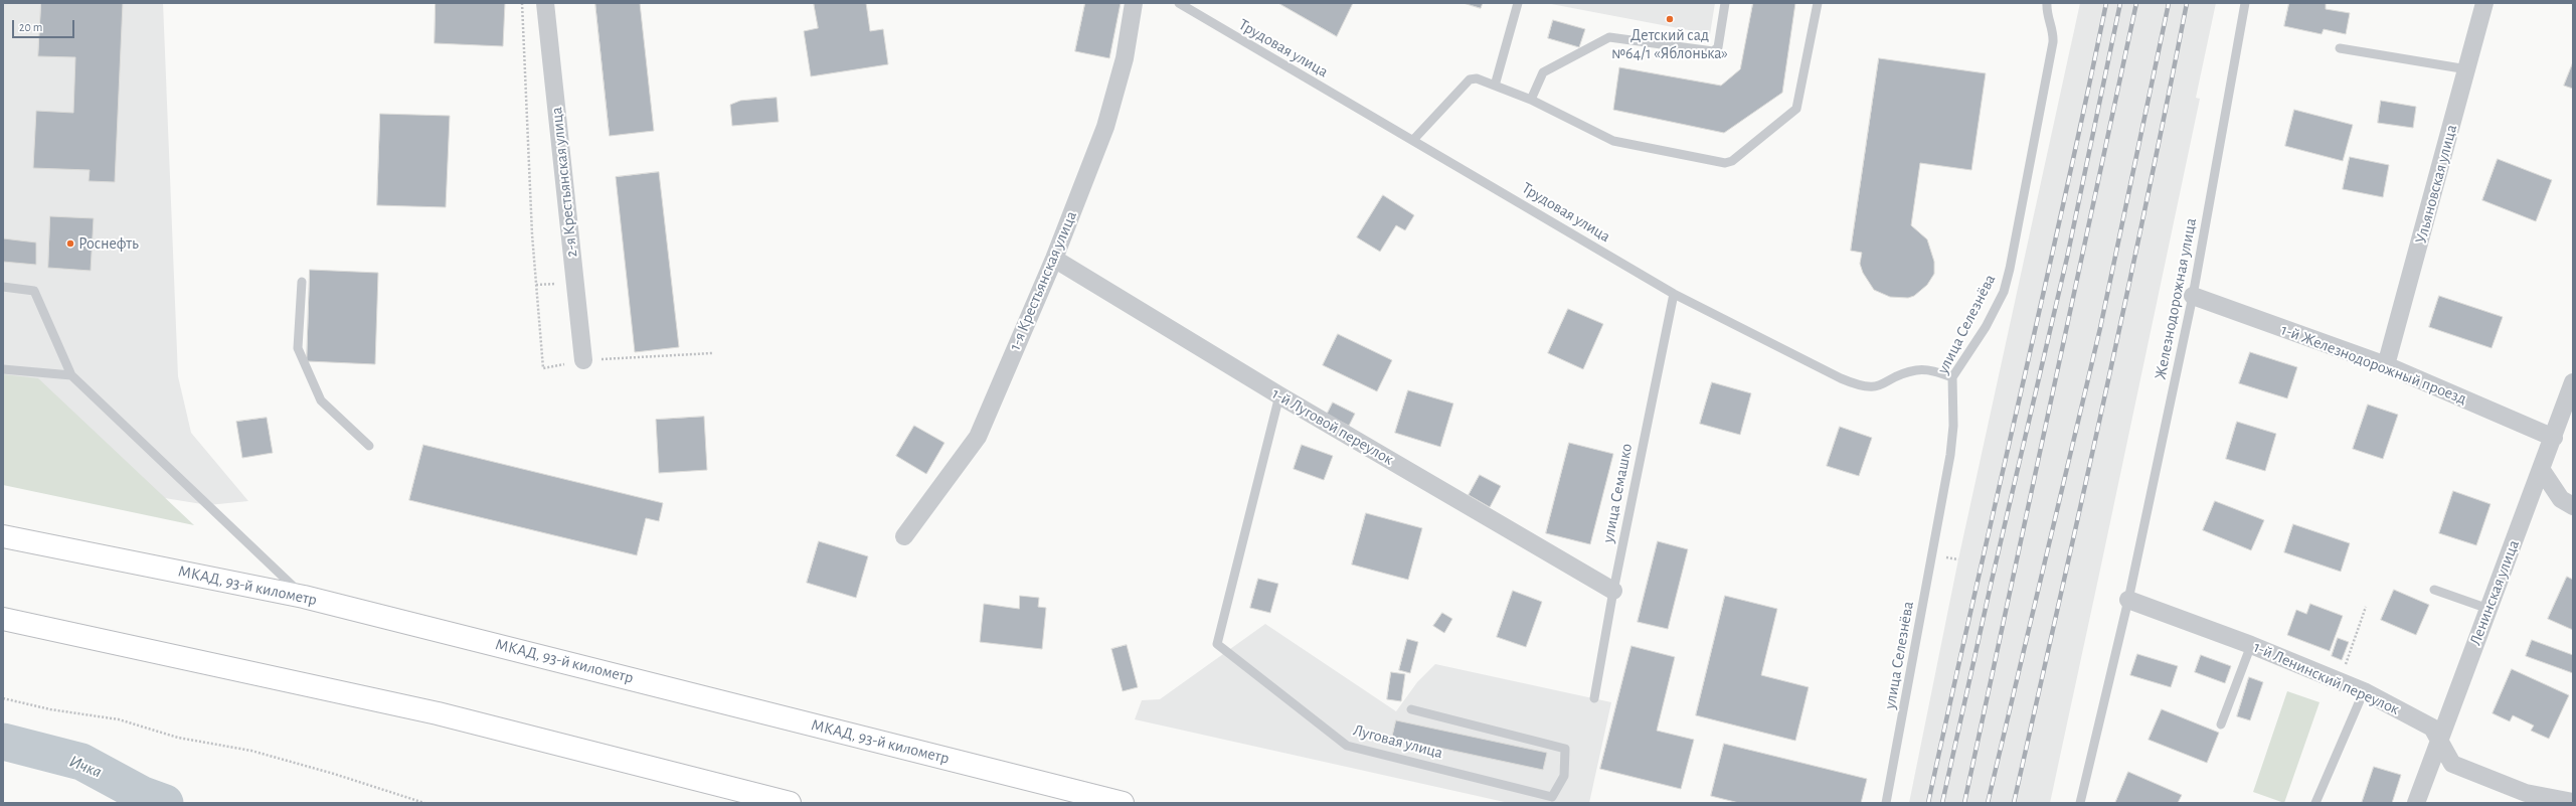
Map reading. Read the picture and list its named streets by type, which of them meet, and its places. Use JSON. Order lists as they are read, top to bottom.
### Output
{
  "streets": {
    "highway": ["МКАД, 93-й километр"],
    "street": [
      "2-я Крестьянская улица",
      "Ульяновская улица",
      "1-я Крестьянская улица",
      "1-й Железнодорожный проезд",
      "1-й Луговой переулок",
      "Ленинская улица",
      "1-й Ленинский переулок"
    ],
    "lane": [
      "Трудовая улица",
      "Железнодорожная улица",
      "улица Селезнёва",
      "улица Семашко",
      "Луговая улица"
    ]
  },
  "crossings": [
    ["Трудовая улица", "улица Селезнёва"],
    ["Трудовая улица", "улица Семашко"],
    ["Ульяновская улица", "1-й Железнодорожный проезд"],
    ["1-я Крестьянская улица", "1-й Луговой переулок"],
    ["Железнодорожная улица", "1-й Железнодорожный проезд"],
    ["Железнодорожная улица", "1-й Ленинский переулок"],
    ["1-й Железнодорожный проезд", "Ленинская улица"],
    ["1-й Луговой переулок", "улица Семашко"],
    ["1-й Луговой переулок", "Луговая улица"],
    ["Ленинская улица", "1-й Ленинский переулок"]
  ],
  "water": ["Ичка"],
  "places": ["Детский сад №64/1 «Яблонька»", "Роснефть"],
  "scale_bar": "20 m"
}
